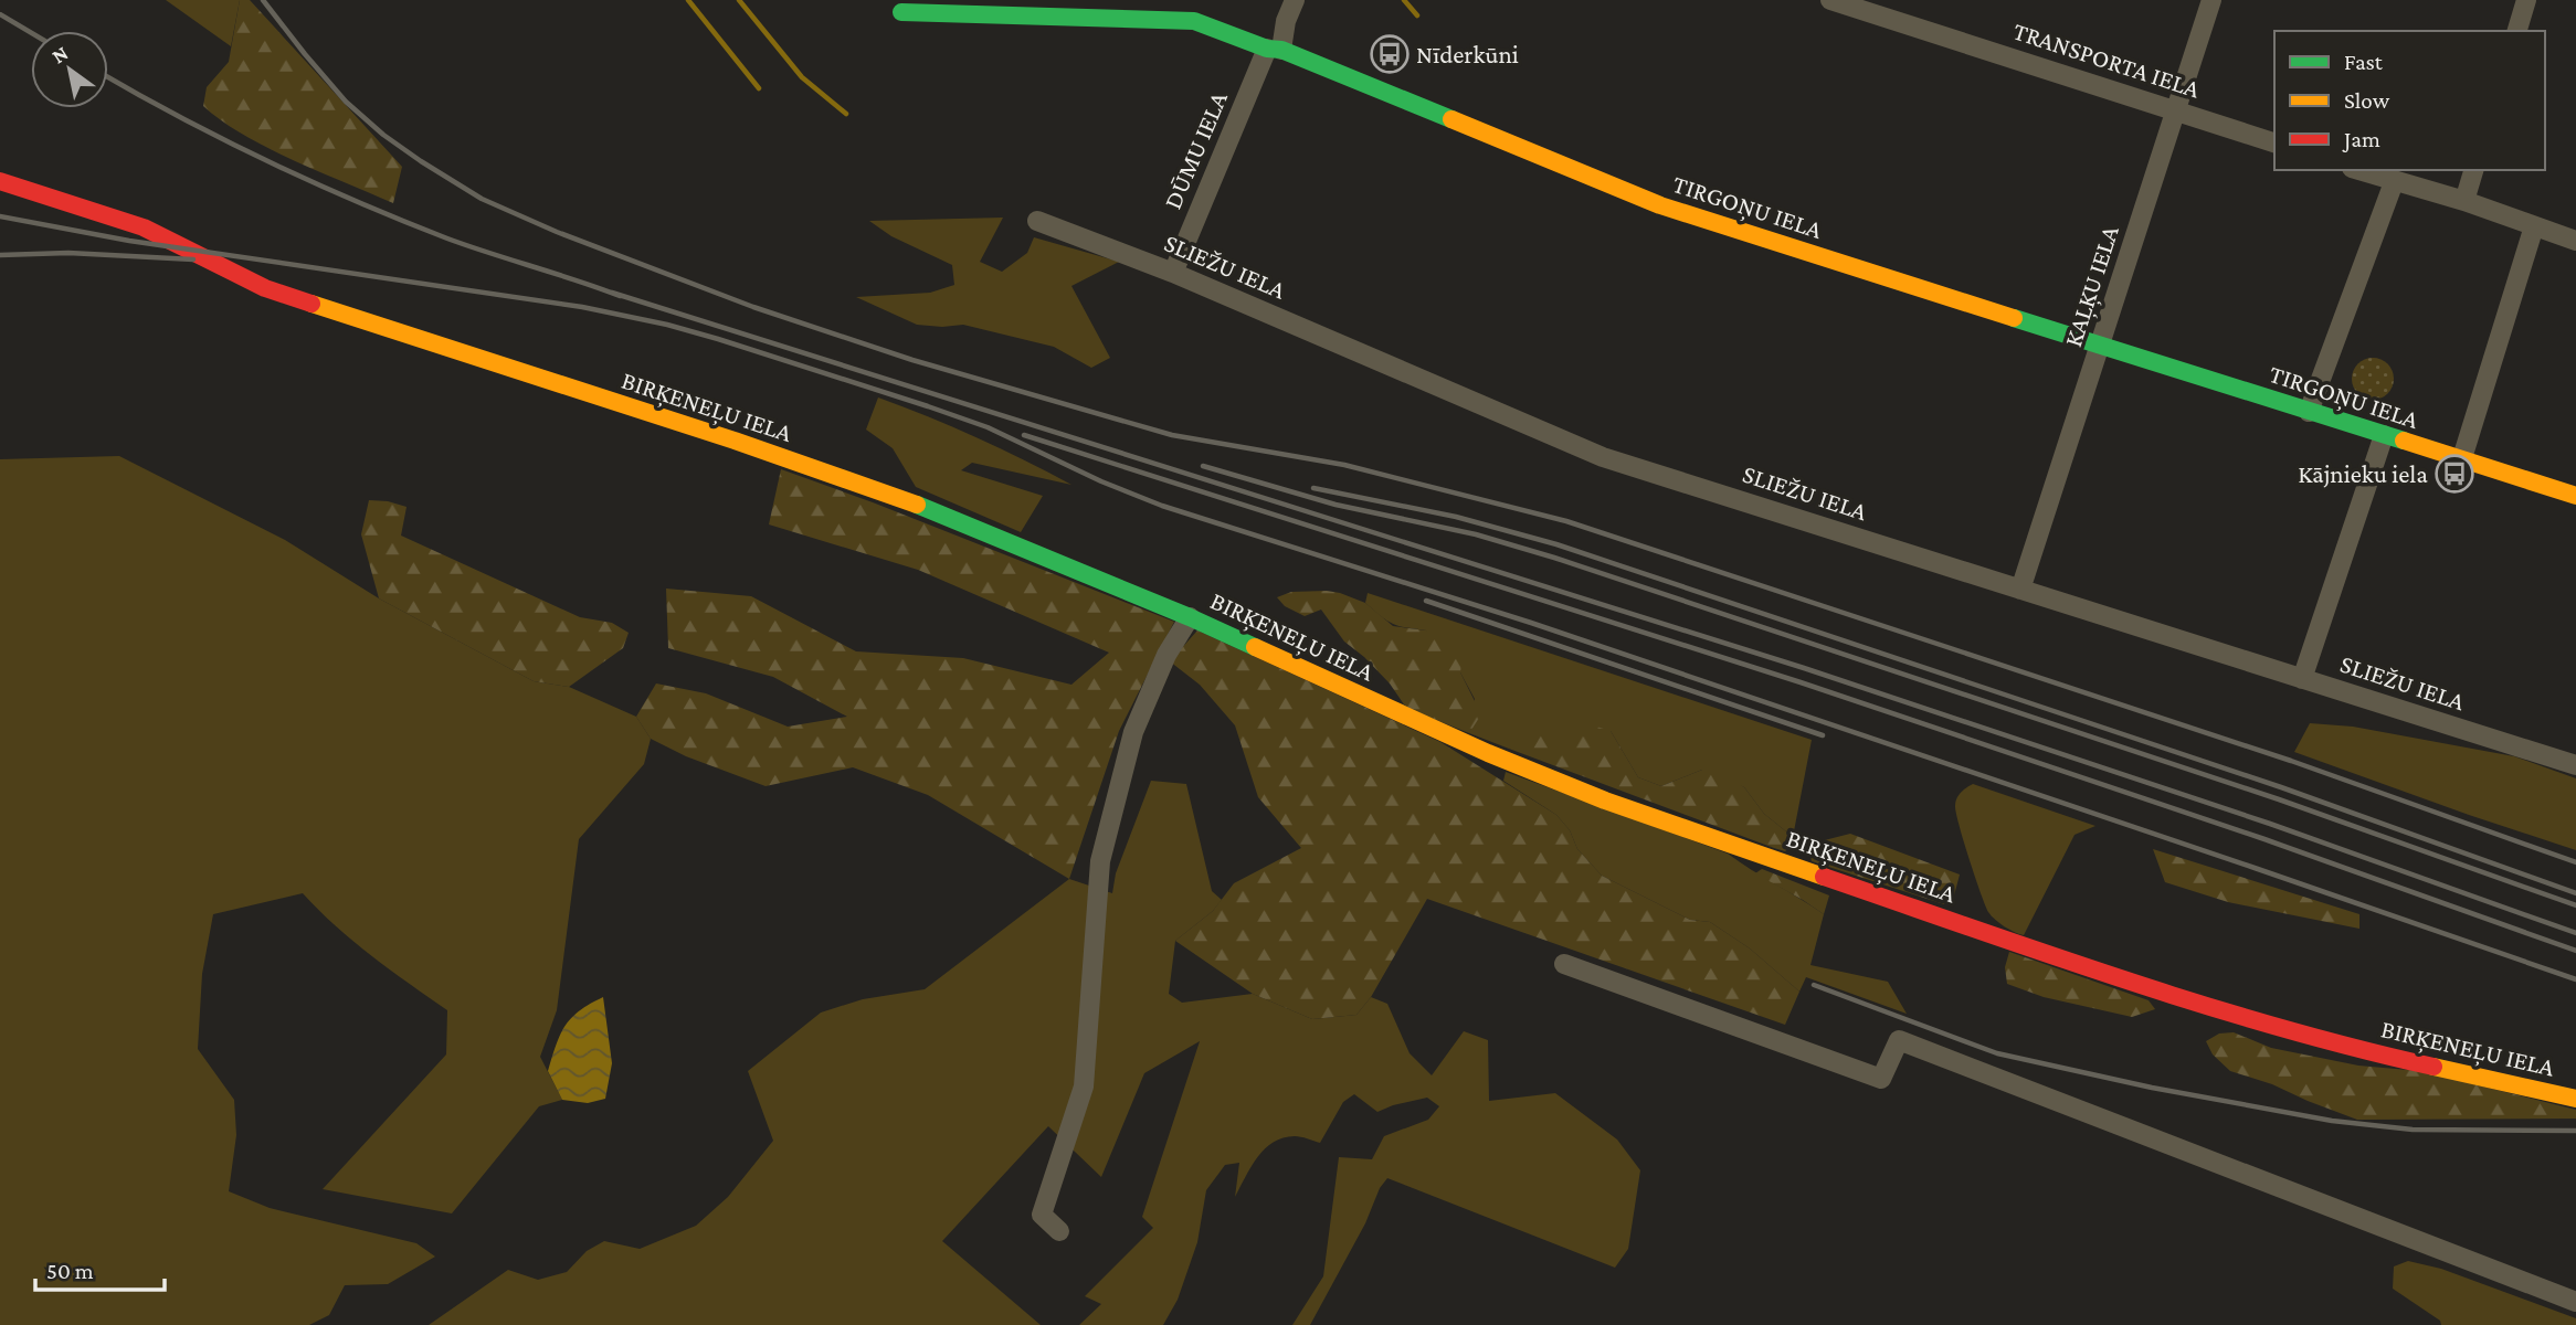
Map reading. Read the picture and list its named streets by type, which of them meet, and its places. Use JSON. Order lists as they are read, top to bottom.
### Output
{
  "streets": {
    "main road": ["TIRGOŅU IELA", "BIRĶENEĻU IELA"],
    "street": [
      "TRANSPORTA IELA",
      "DŪMU IELA",
      "SLIEŽU IELA",
      "KAĻĶU IELA"
    ]
  },
  "crossings": [
    ["TRANSPORTA IELA", "KAĻĶU IELA"],
    ["DŪMU IELA", "TIRGOŅU IELA"],
    ["DŪMU IELA", "SLIEŽU IELA"],
    ["TIRGOŅU IELA", "KAĻĶU IELA"],
    ["SLIEŽU IELA", "KAĻĶU IELA"]
  ],
  "places": {
    "bus stop": ["Nīderkūni", "Kājnieku iela"]
  },
  "legend": ["Fast", "Slow", "Jam"],
  "scale_bar": "50 m",
  "north": "top left"
}
